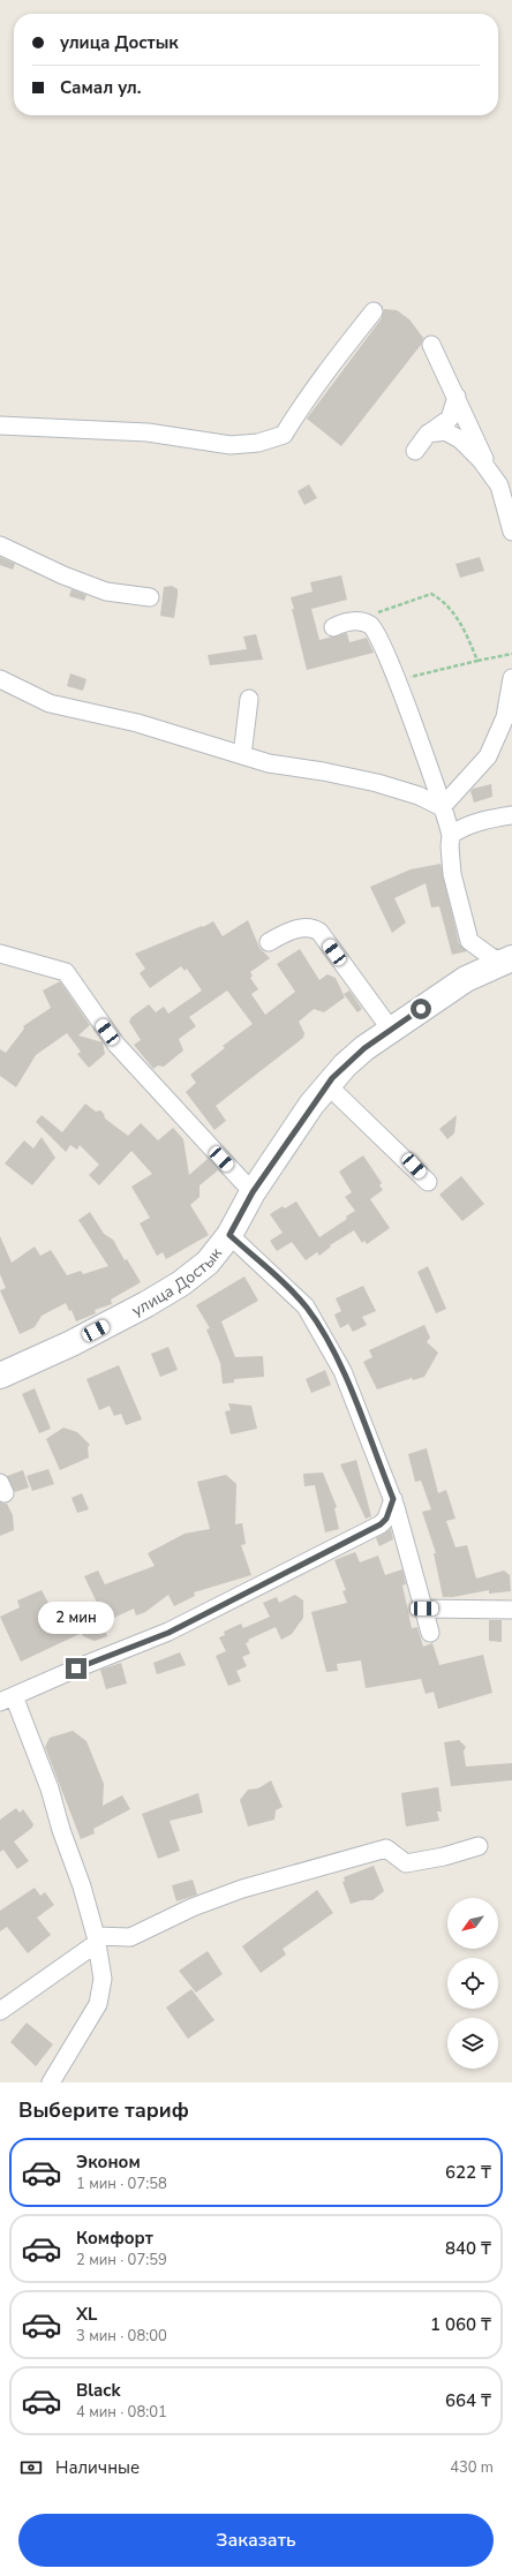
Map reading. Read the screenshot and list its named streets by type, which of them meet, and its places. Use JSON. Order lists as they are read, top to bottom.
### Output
{
  "streets": {
    "main road": ["улица Достык"]
  },
  "north": "bottom left",
  "page": {
    "banner": ["улица Достык", "Самал ул."],
    "bubble": "2 мин",
    "heading": "Выберите тариф",
    "list": [
      {
        "name": "Эконом",
        "note": "1 мин · 07:58",
        "value": "622 ₸"
      },
      {
        "name": "Комфорт",
        "note": "2 мин · 07:59",
        "value": "840 ₸"
      },
      {
        "name": "XL",
        "note": "3 мин · 08:00",
        "value": "1 060 ₸"
      },
      {
        "name": "Black",
        "note": "4 мин · 08:01",
        "value": "664 ₸"
      }
    ],
    "pay": ["Наличные", "430 m"],
    "buttons": "Заказать"
  }
}
